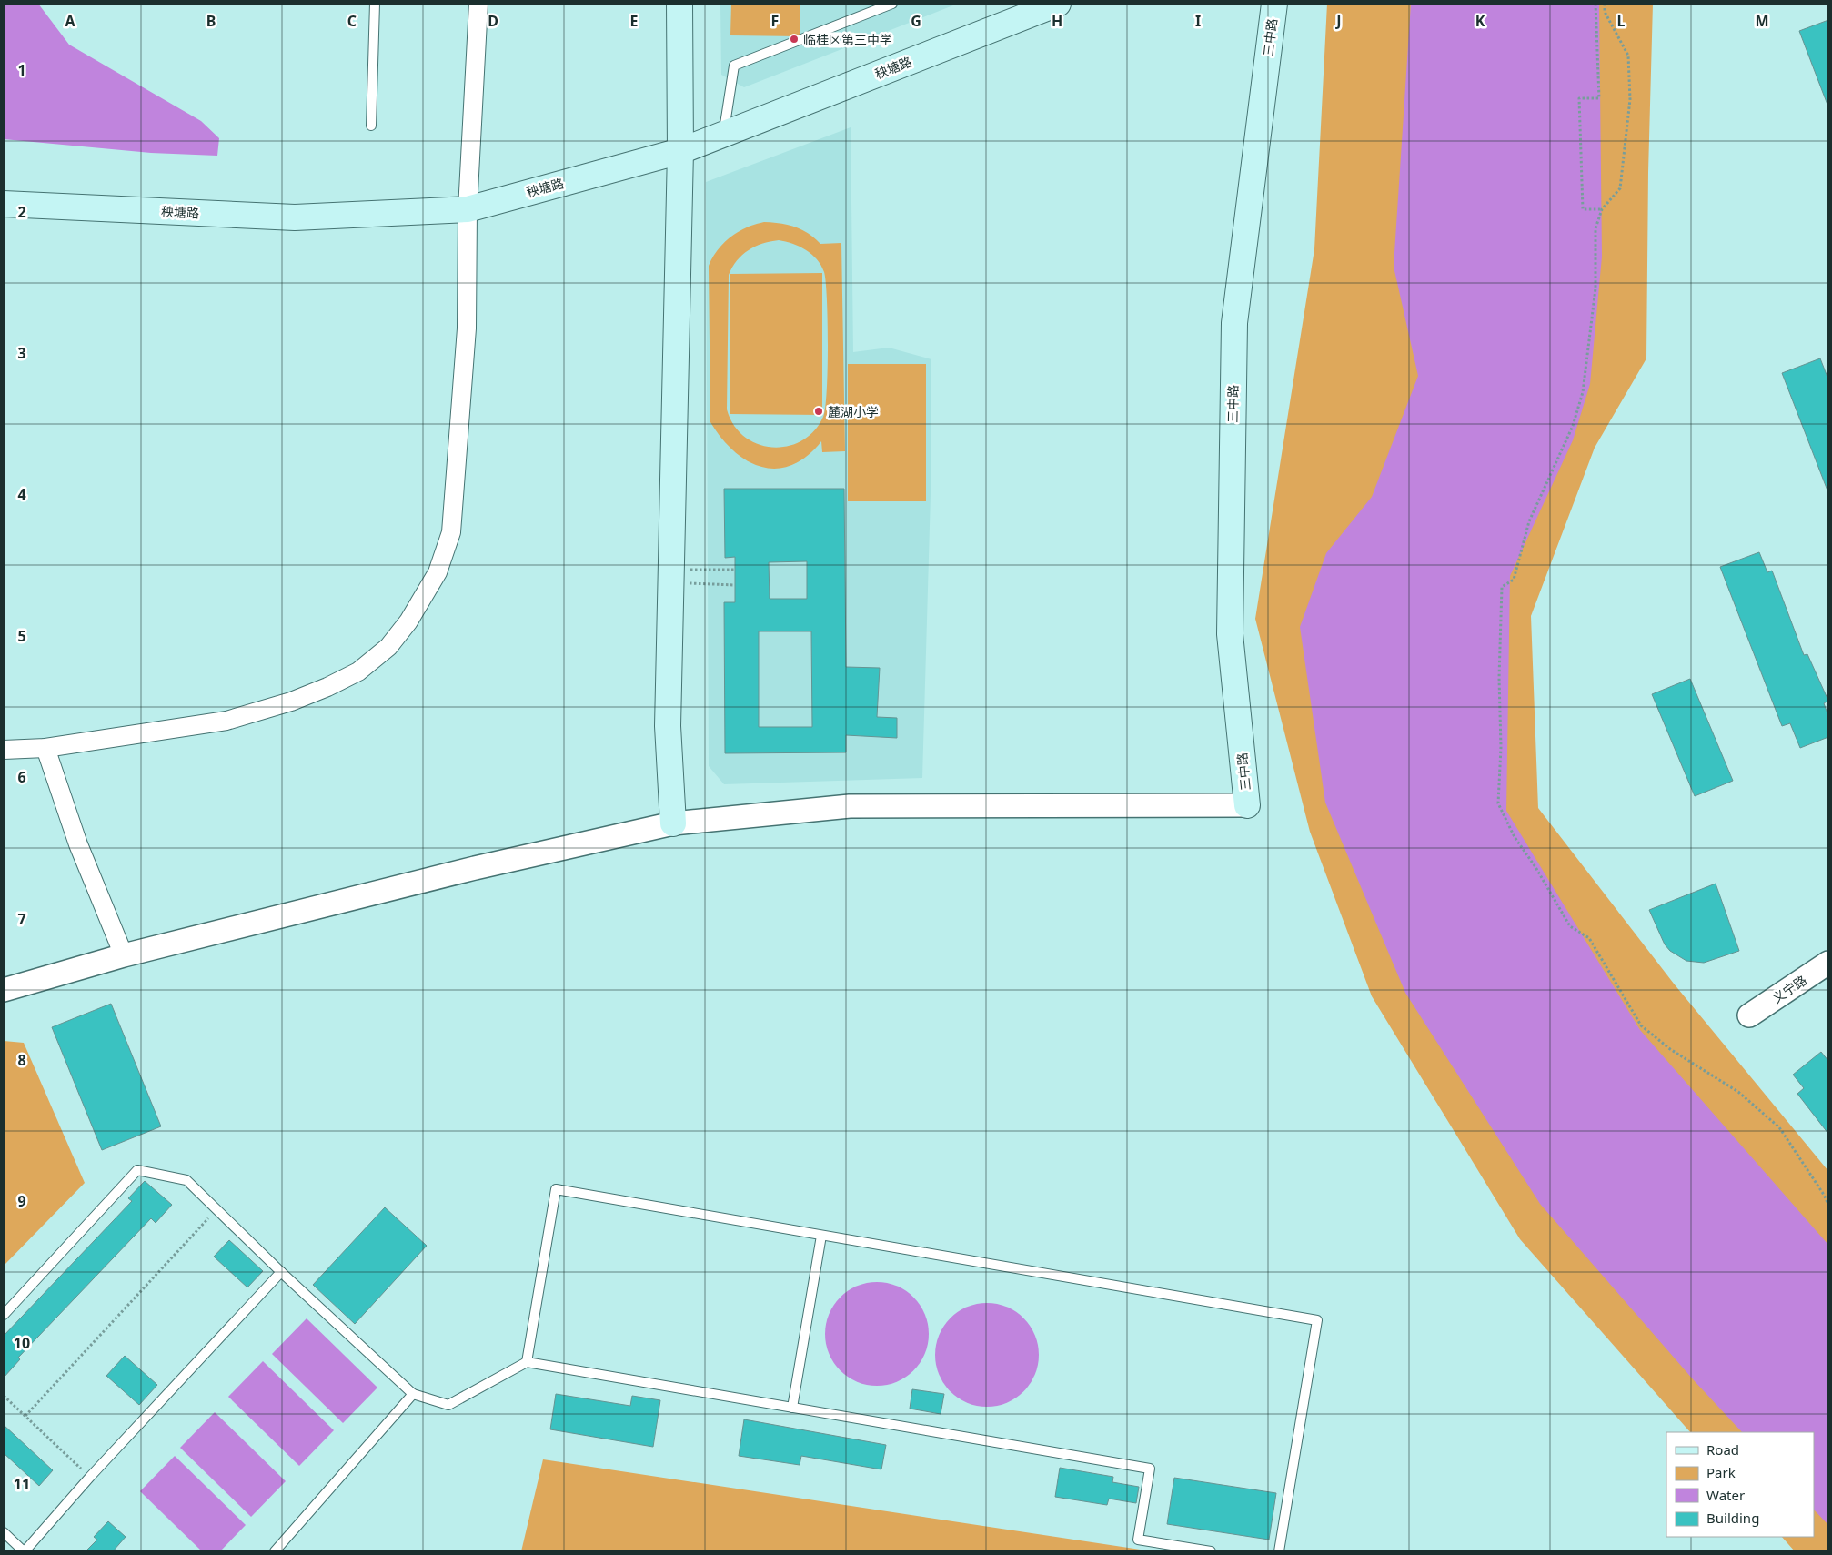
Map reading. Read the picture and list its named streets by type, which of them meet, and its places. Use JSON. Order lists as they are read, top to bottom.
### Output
{
  "streets": {
    "main road": ["三中路", "秧塘路"],
    "street": ["义宁路"]
  },
  "places": ["临桂区第三中学", "麓湖小学"],
  "legend": [
    "Road",
    "Park",
    "Water",
    "Building"
  ],
  "grid": {
    "columns": [
      "A",
      "B",
      "C",
      "D",
      "E",
      "F",
      "G",
      "H",
      "I",
      "J",
      "K",
      "L",
      "M"
    ],
    "rows": [
      "1",
      "2",
      "3",
      "4",
      "5",
      "6",
      "7",
      "8",
      "9",
      "10",
      "11"
    ]
  }
}
